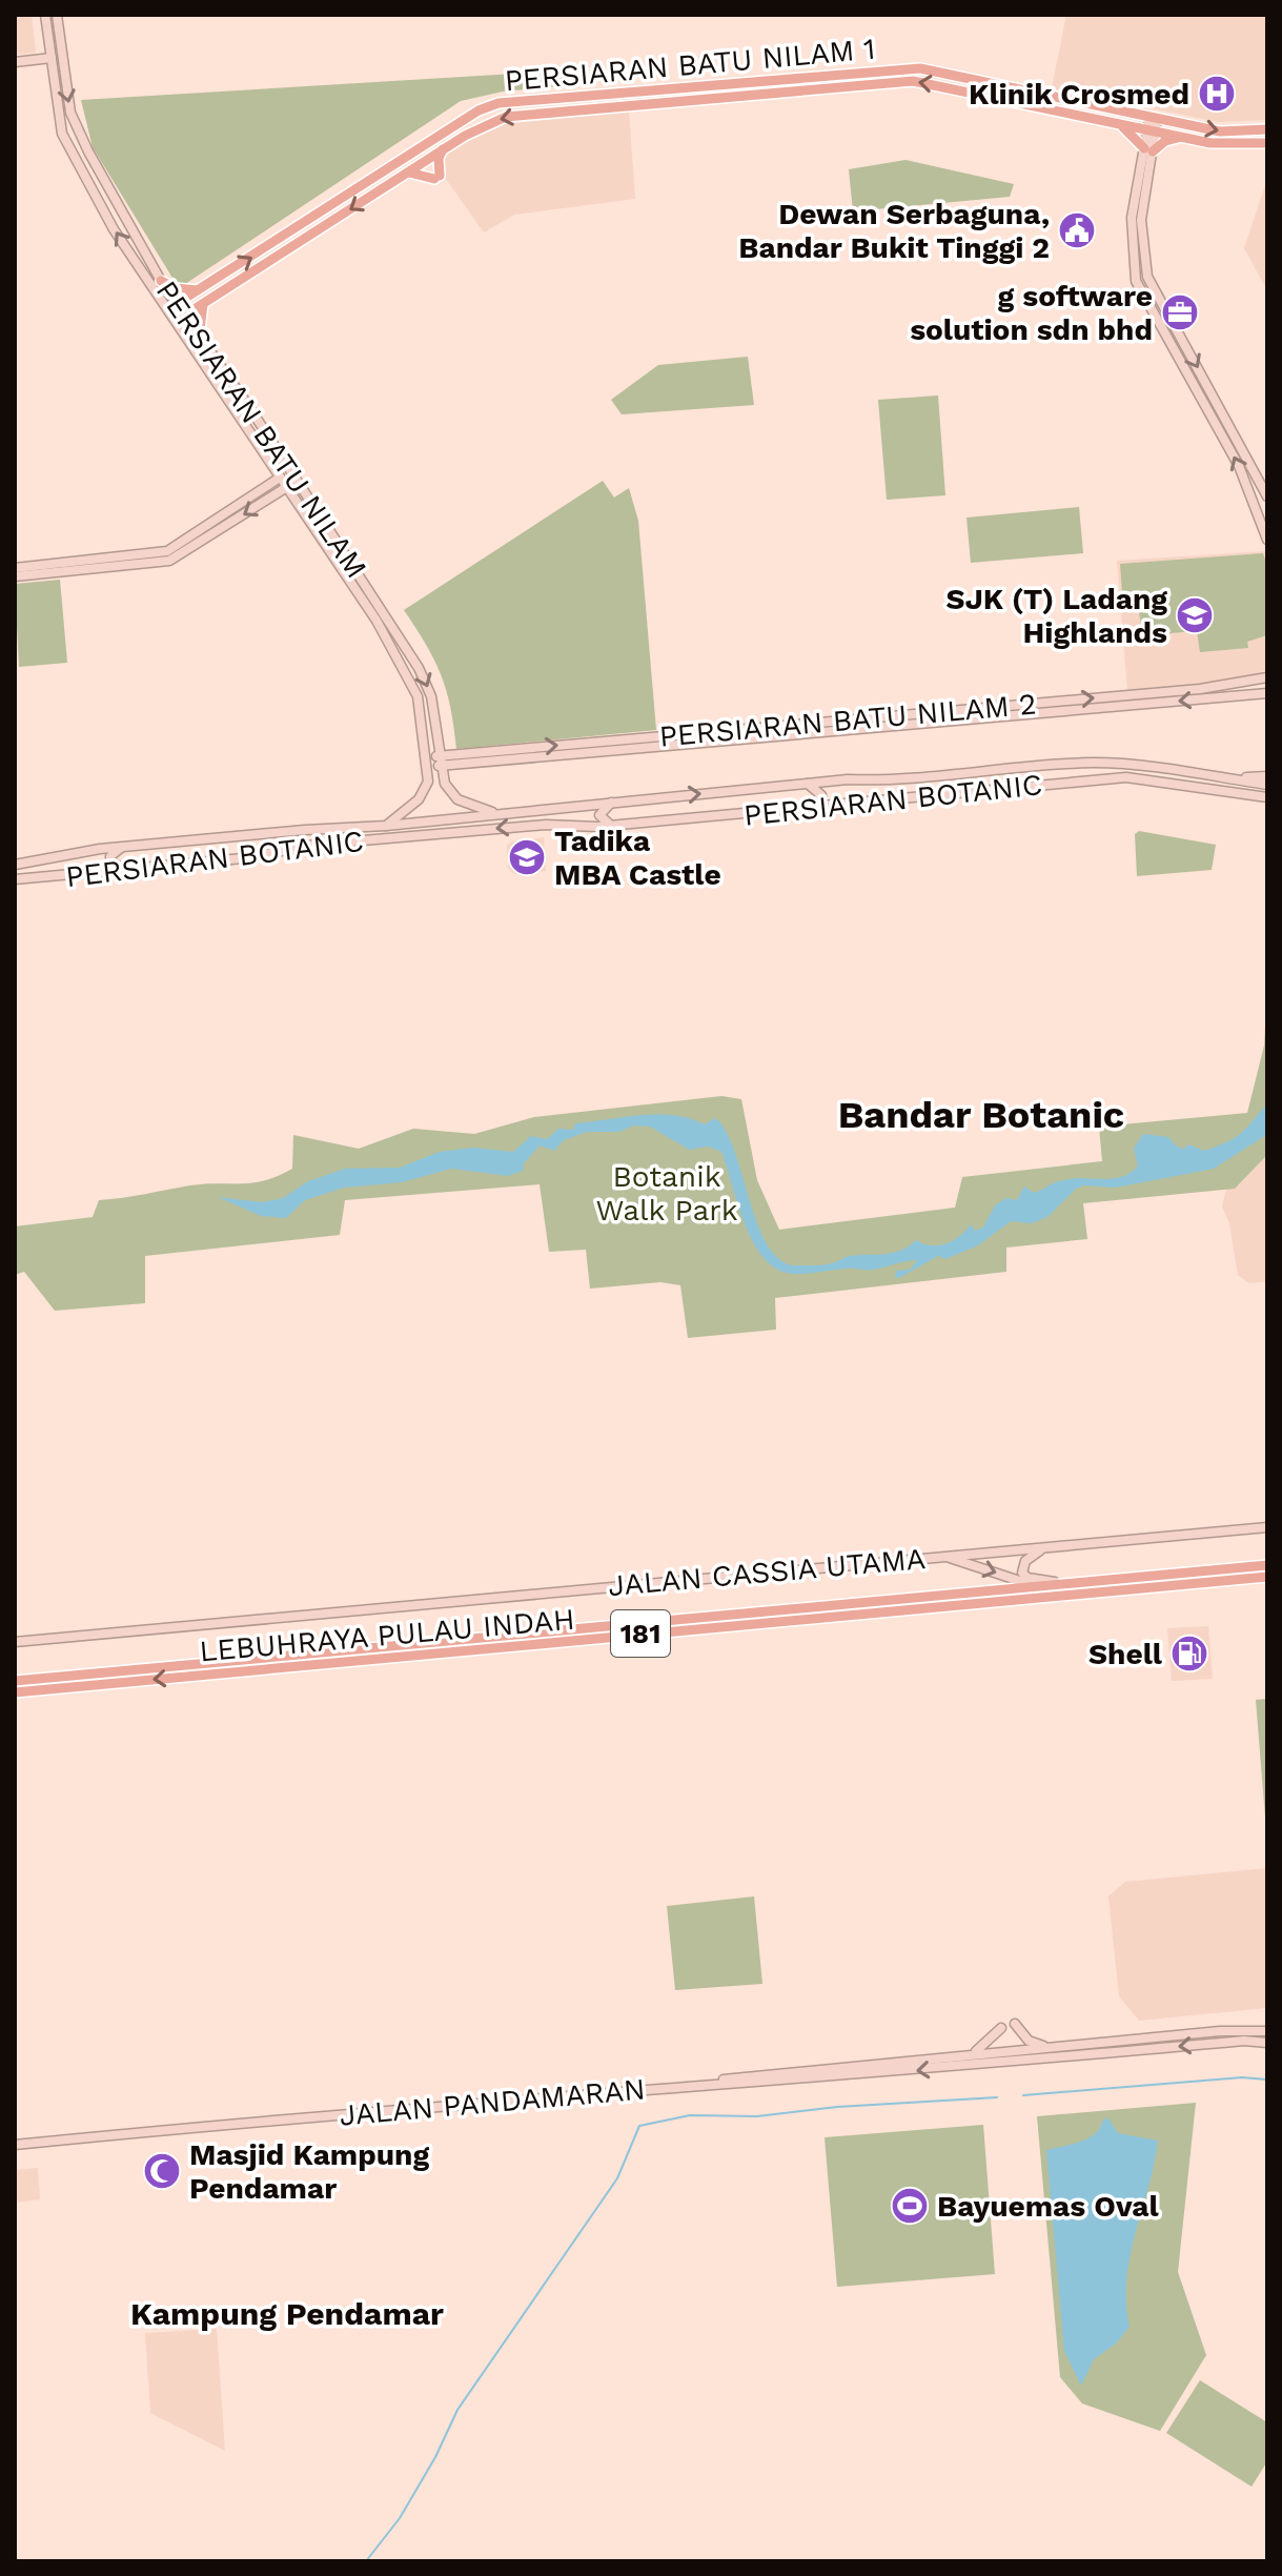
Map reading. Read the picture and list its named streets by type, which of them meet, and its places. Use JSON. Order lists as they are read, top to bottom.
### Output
{
  "streets": {
    "main road": [
      "PERSIARAN BATU NILAM 1",
      "PERSIARAN BATU NILAM",
      "PERSIARAN BATU NILAM 2",
      "PERSIARAN BOTANIC",
      "JALAN CASSIA UTAMA",
      "181",
      "LEBUHRAYA PULAU INDAH",
      "JALAN PANDAMARAN"
    ]
  },
  "crossings": [
    ["PERSIARAN BATU NILAM 1", "PERSIARAN BATU NILAM"],
    ["PERSIARAN BATU NILAM", "PERSIARAN BATU NILAM 2"],
    ["PERSIARAN BATU NILAM", "PERSIARAN BOTANIC"]
  ],
  "districts": ["Bandar Botanic", "Kampung Pendamar"],
  "parks": ["Botanik Walk Park"],
  "places": {
    "hospital": ["Klinik Crosmed"],
    "public building": ["Dewan Serbaguna, Bandar Bukit Tinggi 2"],
    "office": ["g software solution sdn bhd"],
    "school or university": ["SJK (T) Ladang Highlands", "Tadika MBA Castle"],
    "fuel station": ["Shell"],
    "mosque": ["Masjid Kampung Pendamar"],
    "sports": ["Bayuemas Oval"]
  }
}
